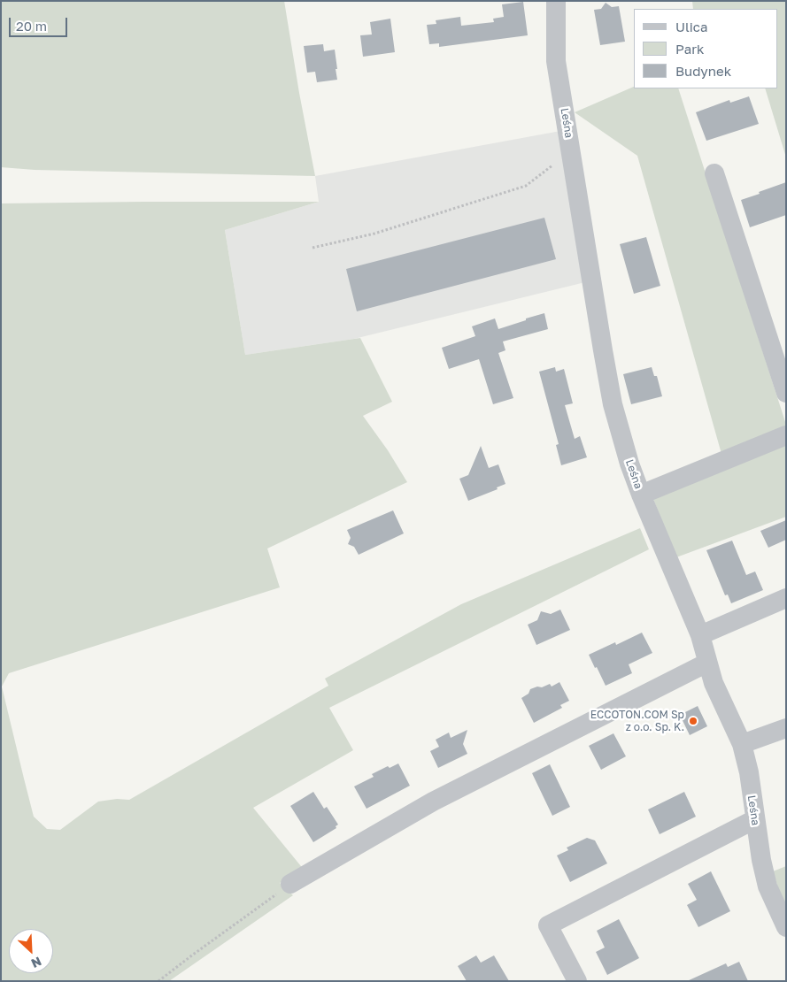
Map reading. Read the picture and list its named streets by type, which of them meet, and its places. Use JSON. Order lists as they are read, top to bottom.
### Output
{
  "streets": {
    "street": ["Leśna"]
  },
  "places": ["ECCOTON.COM Sp z o.o. Sp. K."],
  "legend": ["Ulica", "Park", "Budynek"],
  "scale_bar": "20 m",
  "north": "bottom right"
}
